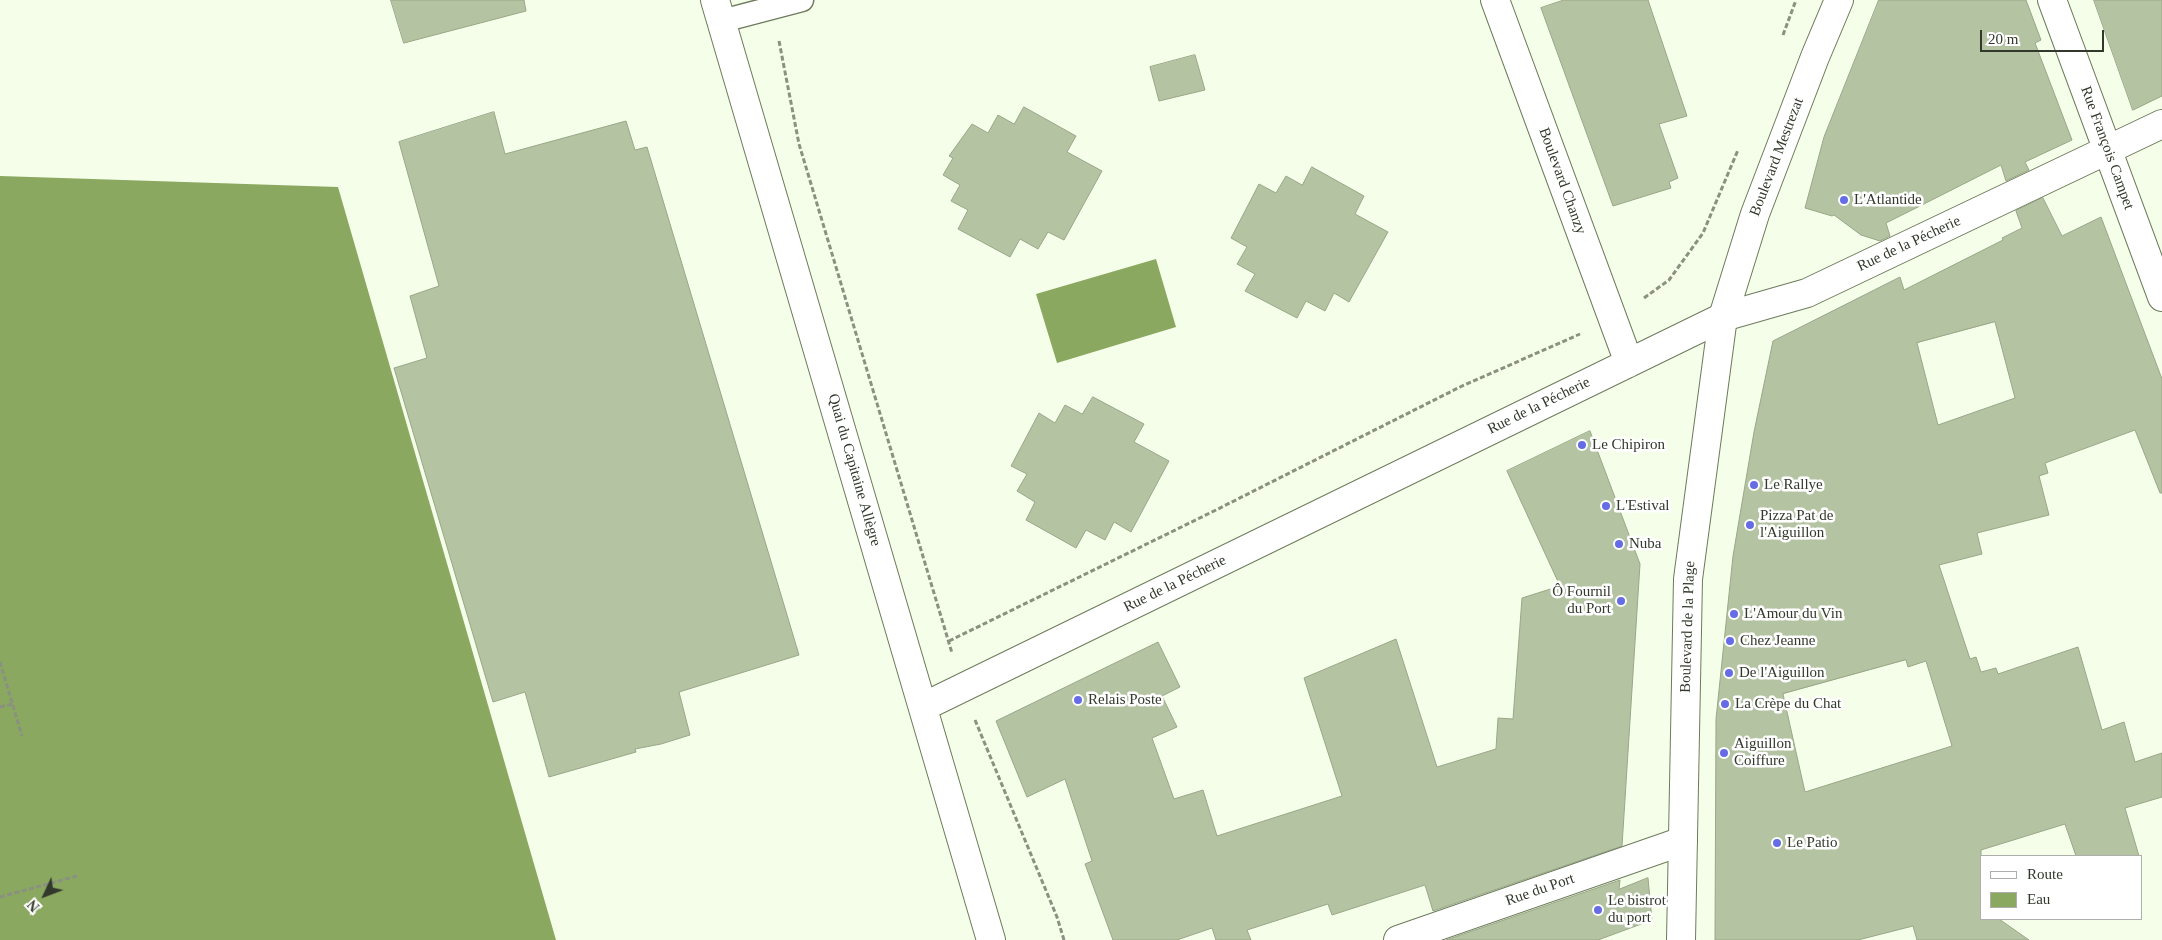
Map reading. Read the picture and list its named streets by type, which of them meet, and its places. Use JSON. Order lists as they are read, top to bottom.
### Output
{
  "streets": {
    "street": [
      "Rue François Campet",
      "Boulevard Mestrezat",
      "Boulevard Chanzy",
      "Rue de la Pécherie",
      "Quai du Capitaine Allègre",
      "Boulevard de la Plage",
      "Rue du Port"
    ]
  },
  "crossings": [
    ["Rue François Campet", "Rue de la Pécherie"],
    ["Boulevard Mestrezat", "Rue de la Pécherie"],
    ["Boulevard Mestrezat", "Boulevard de la Plage"],
    ["Boulevard Chanzy", "Rue de la Pécherie"],
    ["Rue de la Pécherie", "Quai du Capitaine Allègre"],
    ["Rue de la Pécherie", "Boulevard de la Plage"],
    ["Boulevard de la Plage", "Rue du Port"]
  ],
  "places": [
    "L'Atlantide",
    "Le Chipiron",
    "Le Rallye",
    "L'Estival",
    "Pizza Pat de l'Aiguillon",
    "Nuba",
    "Ô Fournil du Port",
    "L'Amour du Vin",
    "Chez Jeanne",
    "De l'Aiguillon",
    "Relais Poste",
    "La Crèpe du Chat",
    "Aiguillon Coiffure",
    "Le Patio",
    "Le bistrot du port"
  ],
  "legend": ["Route", "Eau"],
  "scale_bar": "20 m",
  "north": "bottom left"
}
